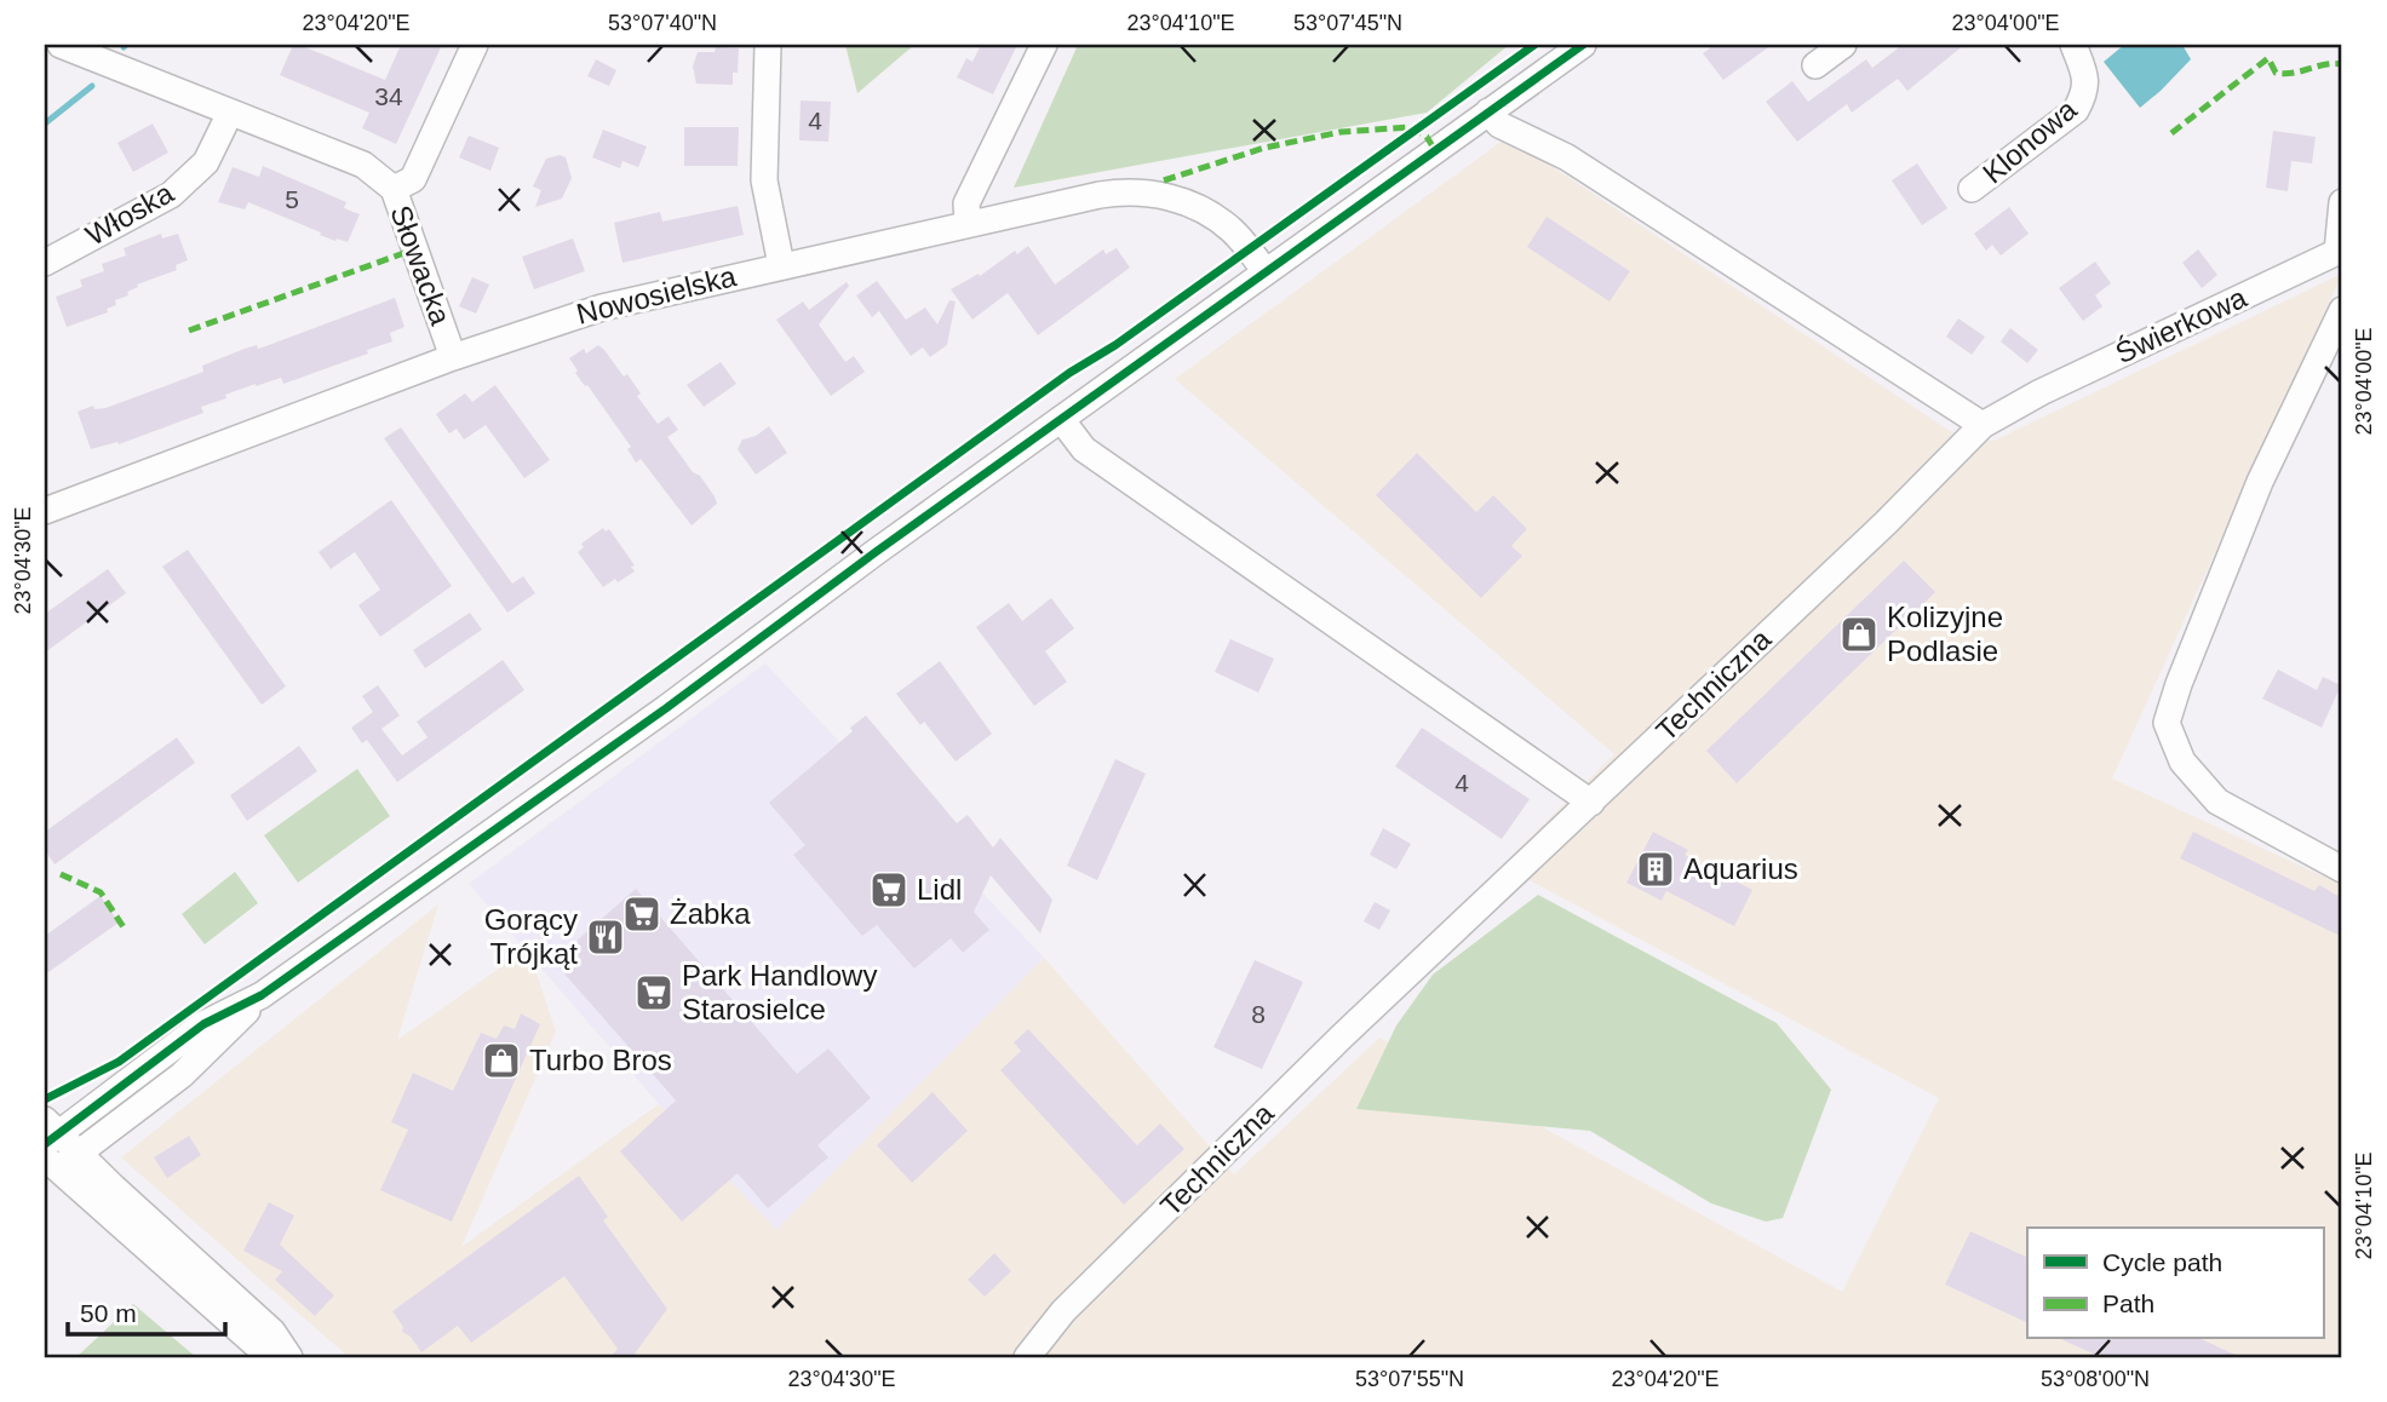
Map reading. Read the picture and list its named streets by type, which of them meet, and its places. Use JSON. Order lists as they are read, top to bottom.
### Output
{
  "streets": {
    "street": [
      "Klonowa",
      "Włoska",
      "Słowacka",
      "Nowosielska",
      "Świerkowa",
      "Techniczna"
    ]
  },
  "crossings": [
    ["Słowacka", "Nowosielska"],
    ["Świerkowa", "Techniczna"]
  ],
  "places": {
    "shop": ["Kolizyjne Podlasie", "Turbo Bros"],
    "building": ["Aquarius"],
    "supermarket": ["Lidl", "Żabka", "Park Handlowy Starosielce"],
    "restaurant": ["Gorący Trójkąt"]
  },
  "house_numbers": [
    "34",
    "4",
    "5",
    "4",
    "8"
  ],
  "legend": ["Cycle path", "Path"],
  "scale_bar": "50 m",
  "coordinates": [
    "23°04'20\"E",
    "53°07'40\"N",
    "23°04'10\"E",
    "53°07'45\"N",
    "23°04'00\"E",
    "23°04'30\"E",
    "53°07'55\"N",
    "53°08'00\"N"
  ]
}
